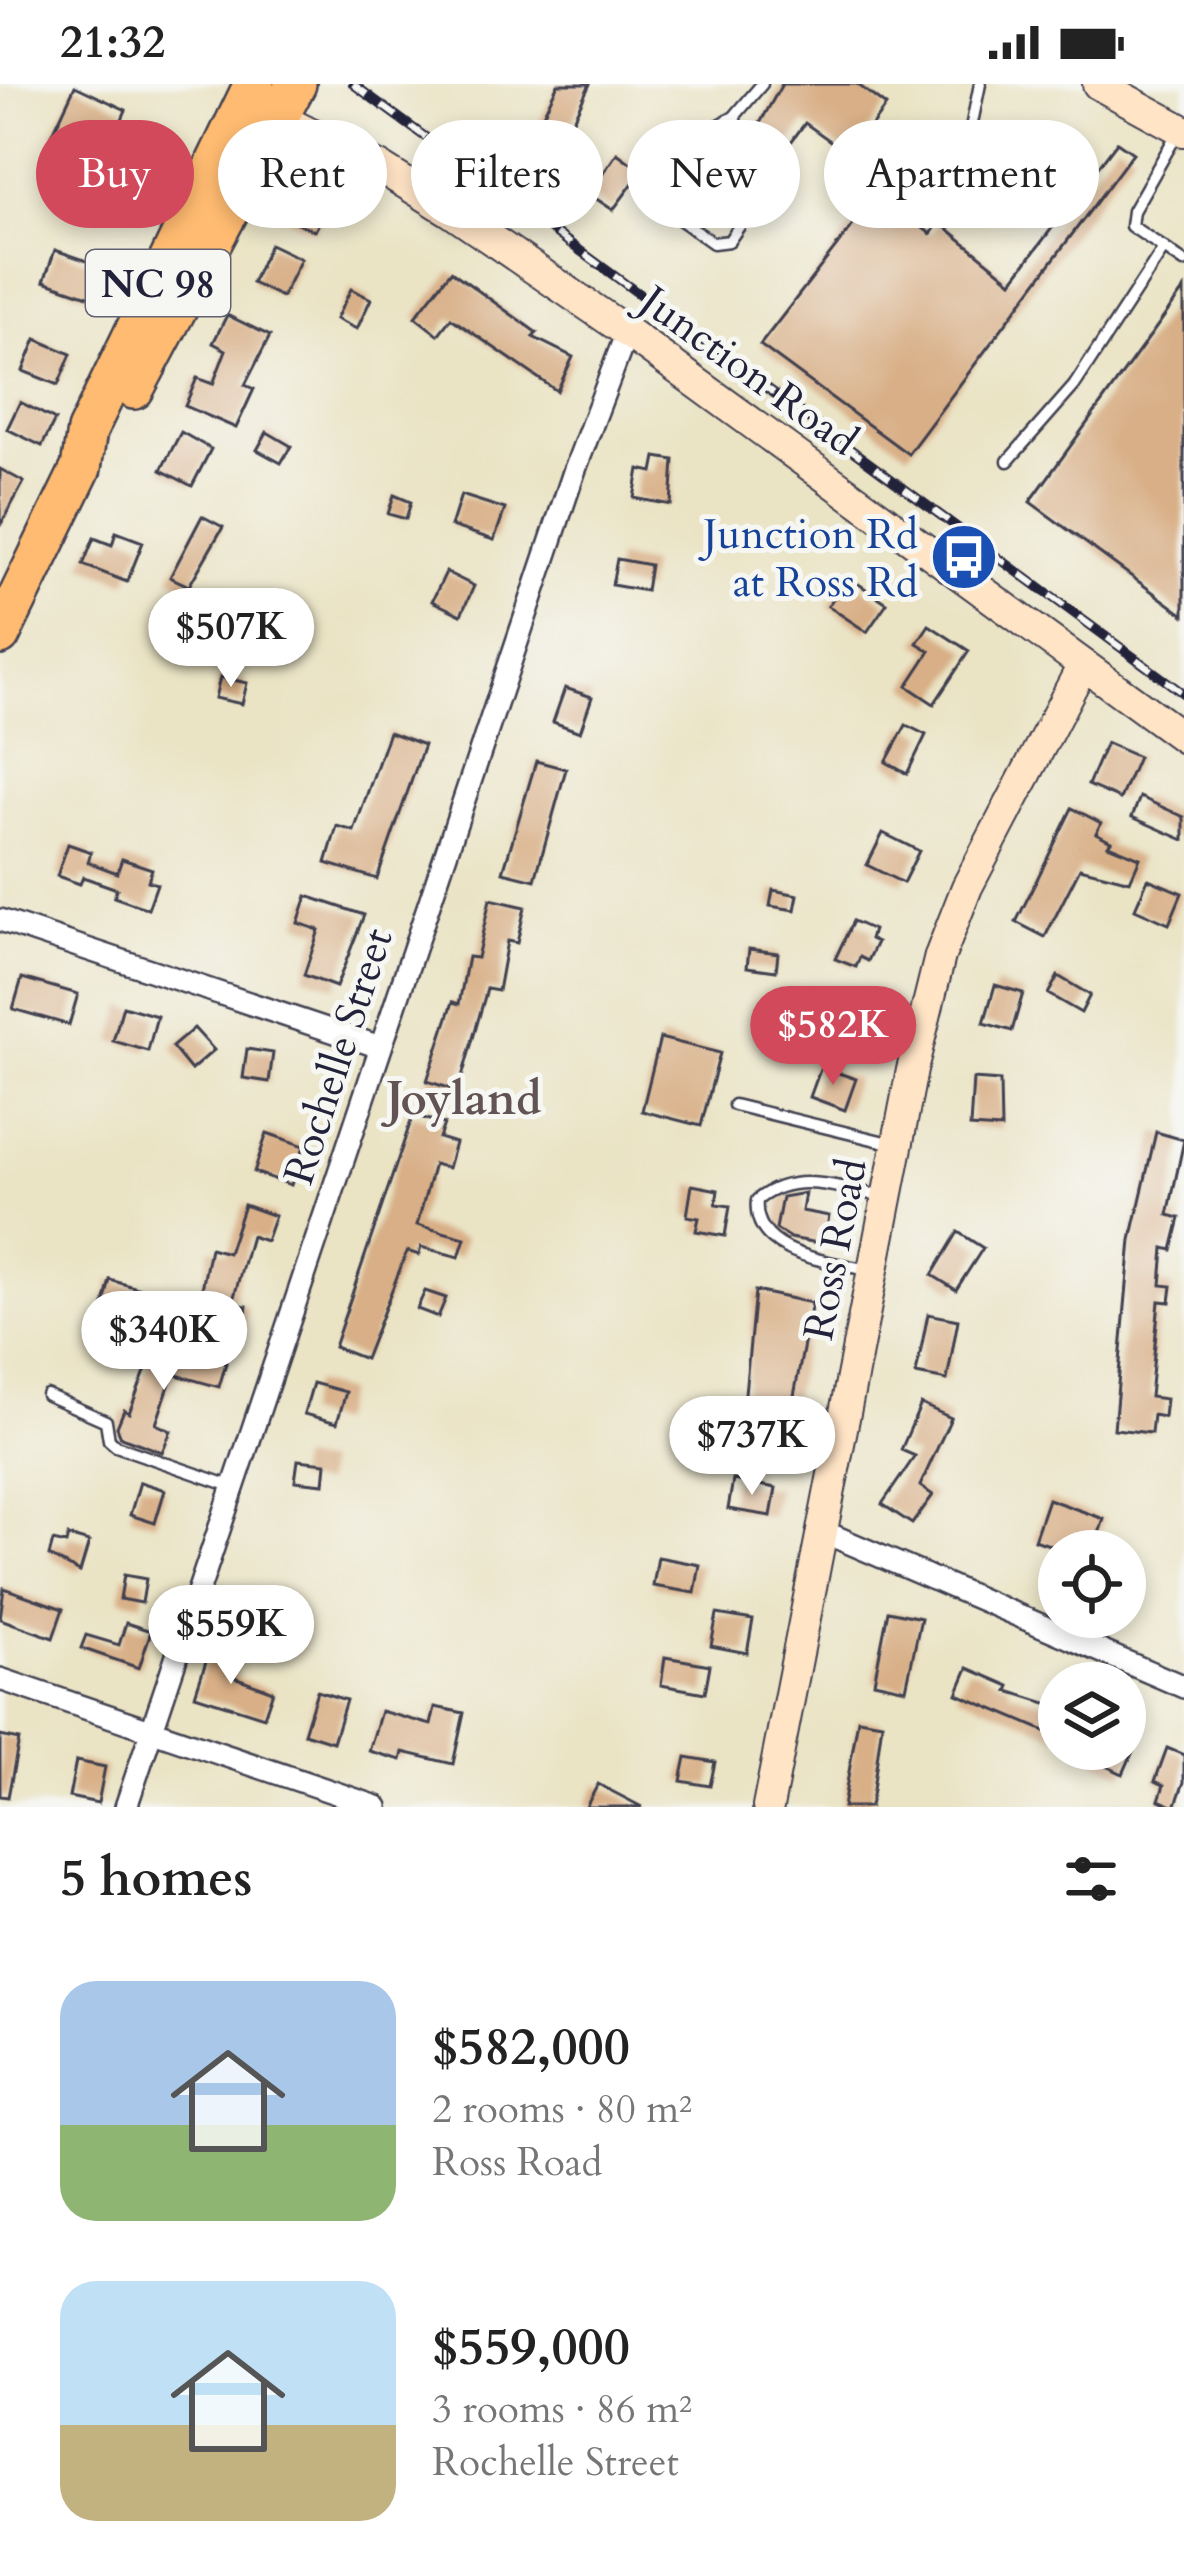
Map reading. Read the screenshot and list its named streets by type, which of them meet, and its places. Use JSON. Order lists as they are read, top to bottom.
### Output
{
  "streets": {
    "highway": ["NC 98"],
    "street": ["Junction Road", "Rochelle Street", "Ross Road"]
  },
  "crossings": [
    ["NC 98", "Junction Road"],
    ["Junction Road", "Rochelle Street"],
    ["Junction Road", "Ross Road"]
  ],
  "districts": ["Joyland"],
  "places": {
    "bus stop": ["Junction Rd at Ross Rd"]
  },
  "page": {
    "status": "21:32",
    "chip": [
      "Buy",
      "Rent",
      "Filters",
      "New",
      "Apartment"
    ],
    "price": [
      "$507K",
      "$582K",
      "$340K",
      "$737K",
      "$559K"
    ],
    "heading": "5 homes",
    "list": [
      {
        "name": "$582,000",
        "note": "2 rooms · 80 m² · Ross Road"
      },
      {
        "name": "$559,000",
        "note": "3 rooms · 86 m² · Rochelle Street"
      }
    ]
  }
}
